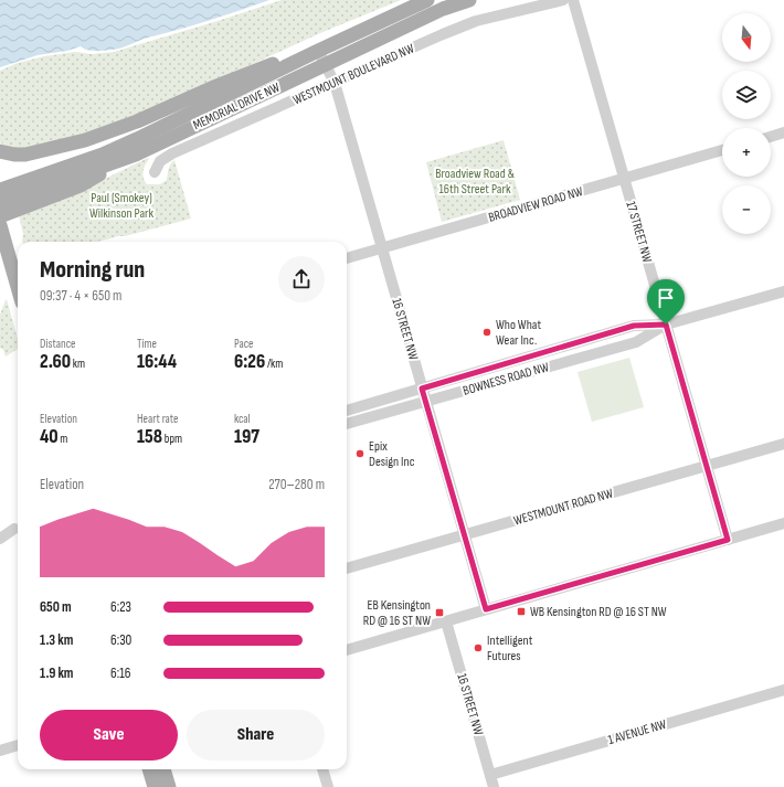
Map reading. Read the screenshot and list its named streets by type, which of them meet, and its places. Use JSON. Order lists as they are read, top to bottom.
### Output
{
  "streets": {
    "main road": ["MEMORIAL DRIVE NW"],
    "street": [
      "WESTMOUNT BOULEVARD NW",
      "BROADVIEW ROAD NW",
      "17 STREET NW",
      "16 STREET NW",
      "BOWNESS ROAD NW",
      "WESTMOUNT ROAD NW",
      "1 AVENUE NW"
    ]
  },
  "crossings": [
    ["WESTMOUNT BOULEVARD NW", "16 STREET NW"],
    ["MEMORIAL DRIVE NW", "16 STREET NW"],
    ["BROADVIEW ROAD NW", "17 STREET NW"],
    ["BROADVIEW ROAD NW", "16 STREET NW"],
    ["17 STREET NW", "BOWNESS ROAD NW"],
    ["17 STREET NW", "WESTMOUNT ROAD NW"],
    ["16 STREET NW", "BOWNESS ROAD NW"],
    ["16 STREET NW", "WESTMOUNT ROAD NW"],
    ["16 STREET NW", "1 AVENUE NW"]
  ],
  "parks": ["Broadview Road & 16th Street Park", "Paul (Smokey) Wilkinson Park"],
  "places": {
    "other": ["Who What Wear Inc.", "Epix Design Inc", "Intelligent Futures"],
    "transit": ["WB Kensington RD @ 16 ST NW", "EB Kensington RD @ 16 ST NW"]
  },
  "north": "bottom",
  "page": {
    "map_buttons": ["+", "−"],
    "heading": ["Morning run", "09:37 · 4 × 650 m"],
    "stats": [
      ["Distance", "2.60 km"],
      ["Time", "16:44"],
      ["Pace", "6:26 /km"],
      ["Elevation", "40 m"],
      ["Heart rate", "158 bpm"],
      ["kcal", "197"]
    ],
    "chart": ["Elevation", "270–280 m"],
    "list": [
      {
        "name": "650 m",
        "note": "6:23"
      },
      {
        "name": "1.3 km",
        "note": "6:30"
      },
      {
        "name": "1.9 km",
        "note": "6:16"
      }
    ],
    "buttons": ["Save", "Share"]
  }
}
